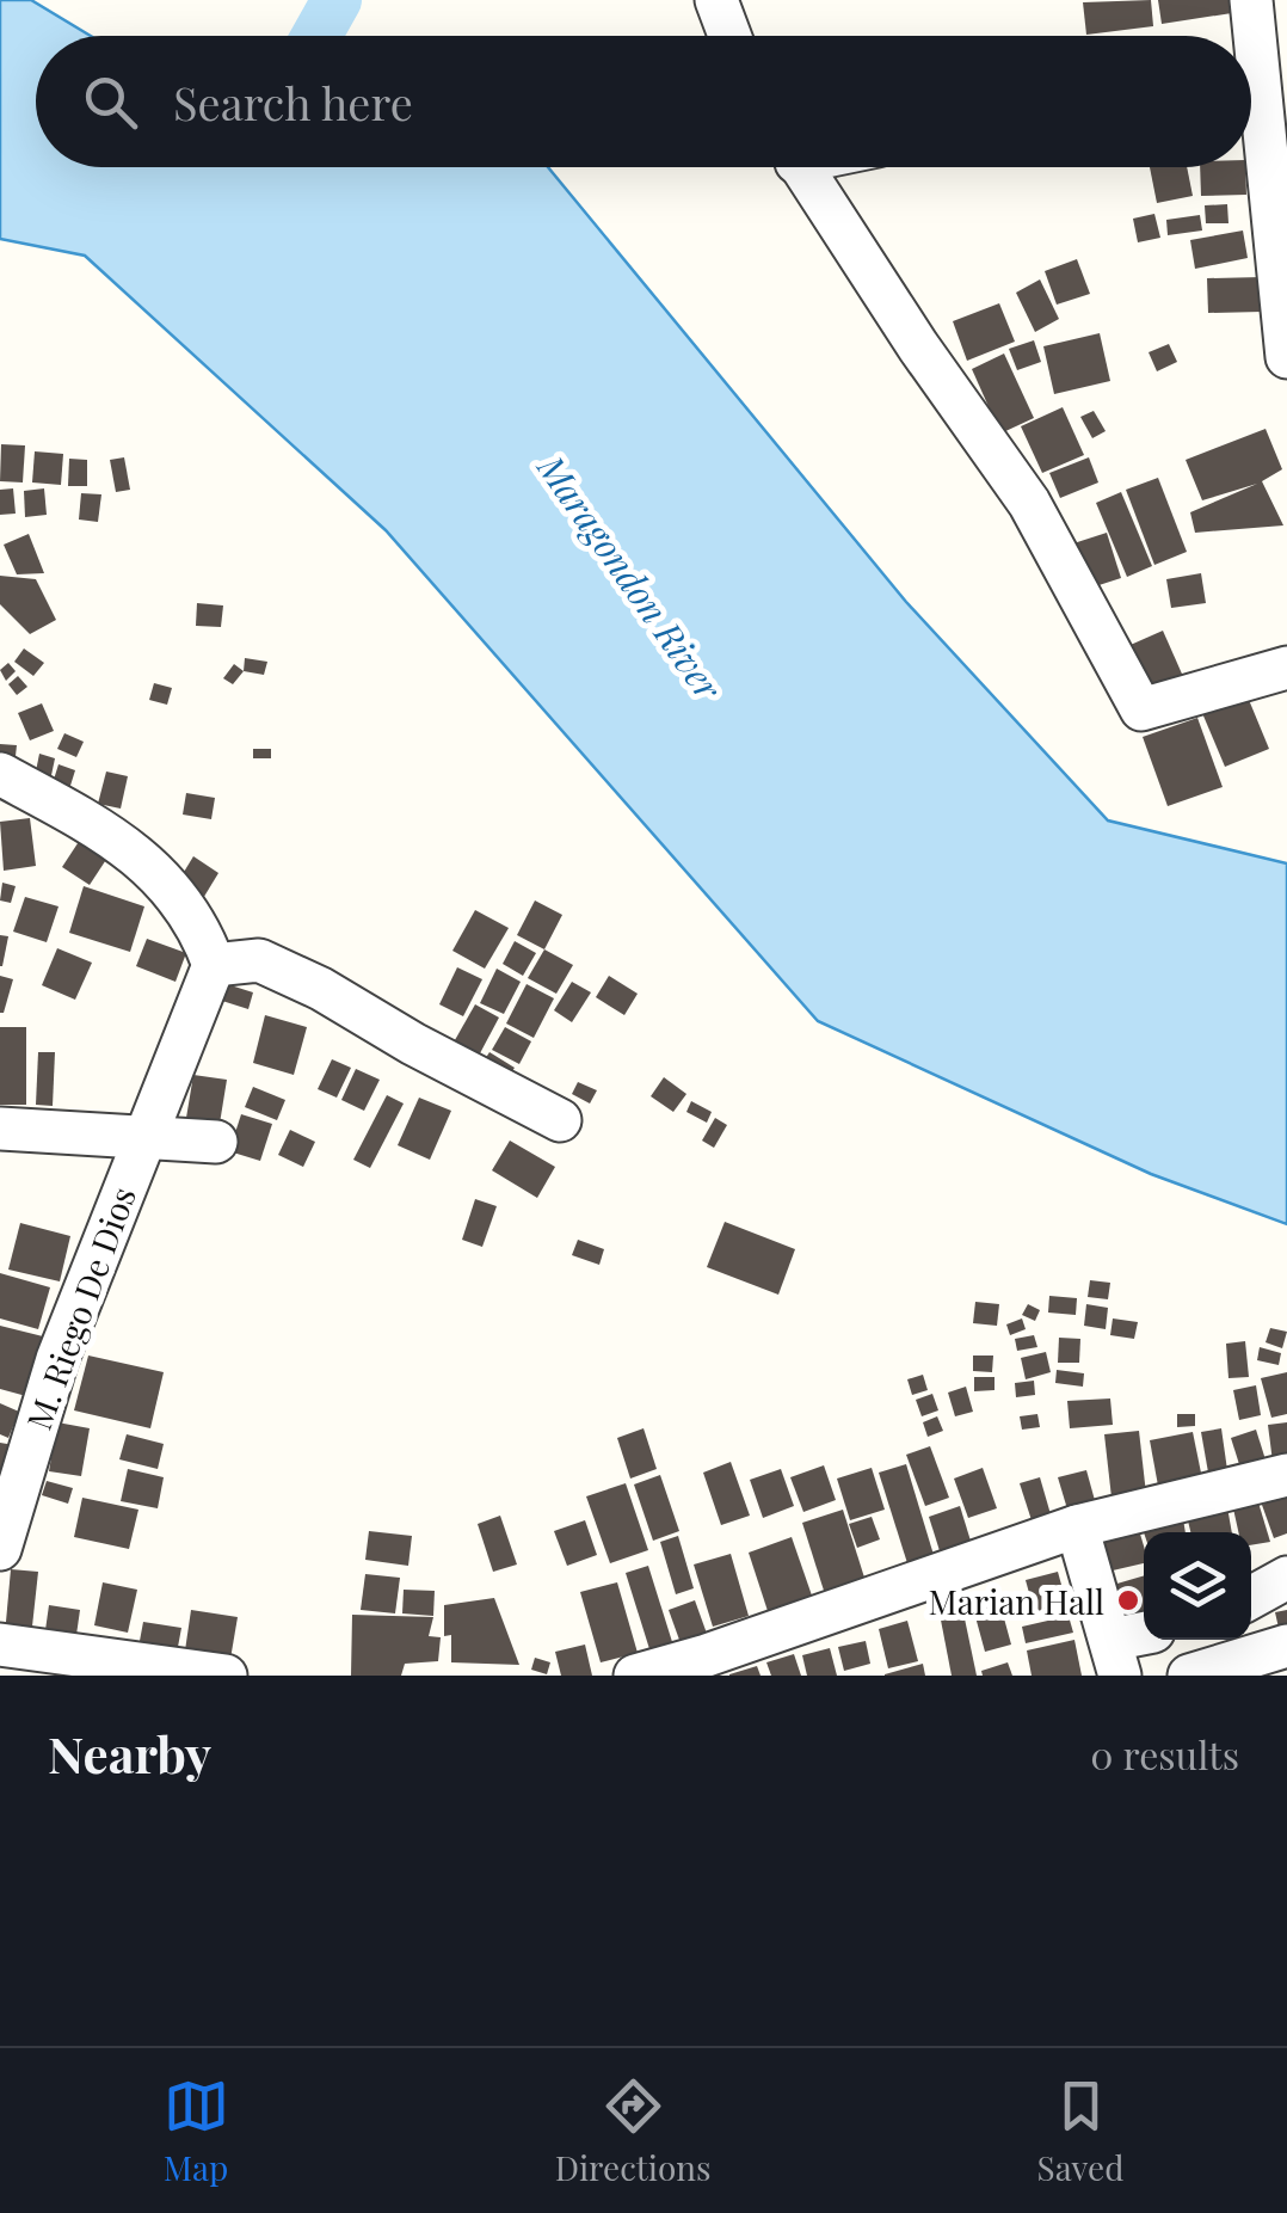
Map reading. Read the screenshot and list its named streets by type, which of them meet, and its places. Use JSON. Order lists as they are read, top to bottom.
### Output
{
  "streets": {
    "street": ["M. Riego De Dios"]
  },
  "water": ["Maragondon River"],
  "places": ["Marian Hall"],
  "page": {
    "search": "Search here",
    "heading": ["Nearby", "0 results"],
    "nav": ["Map", "Directions", "Saved"]
  }
}
